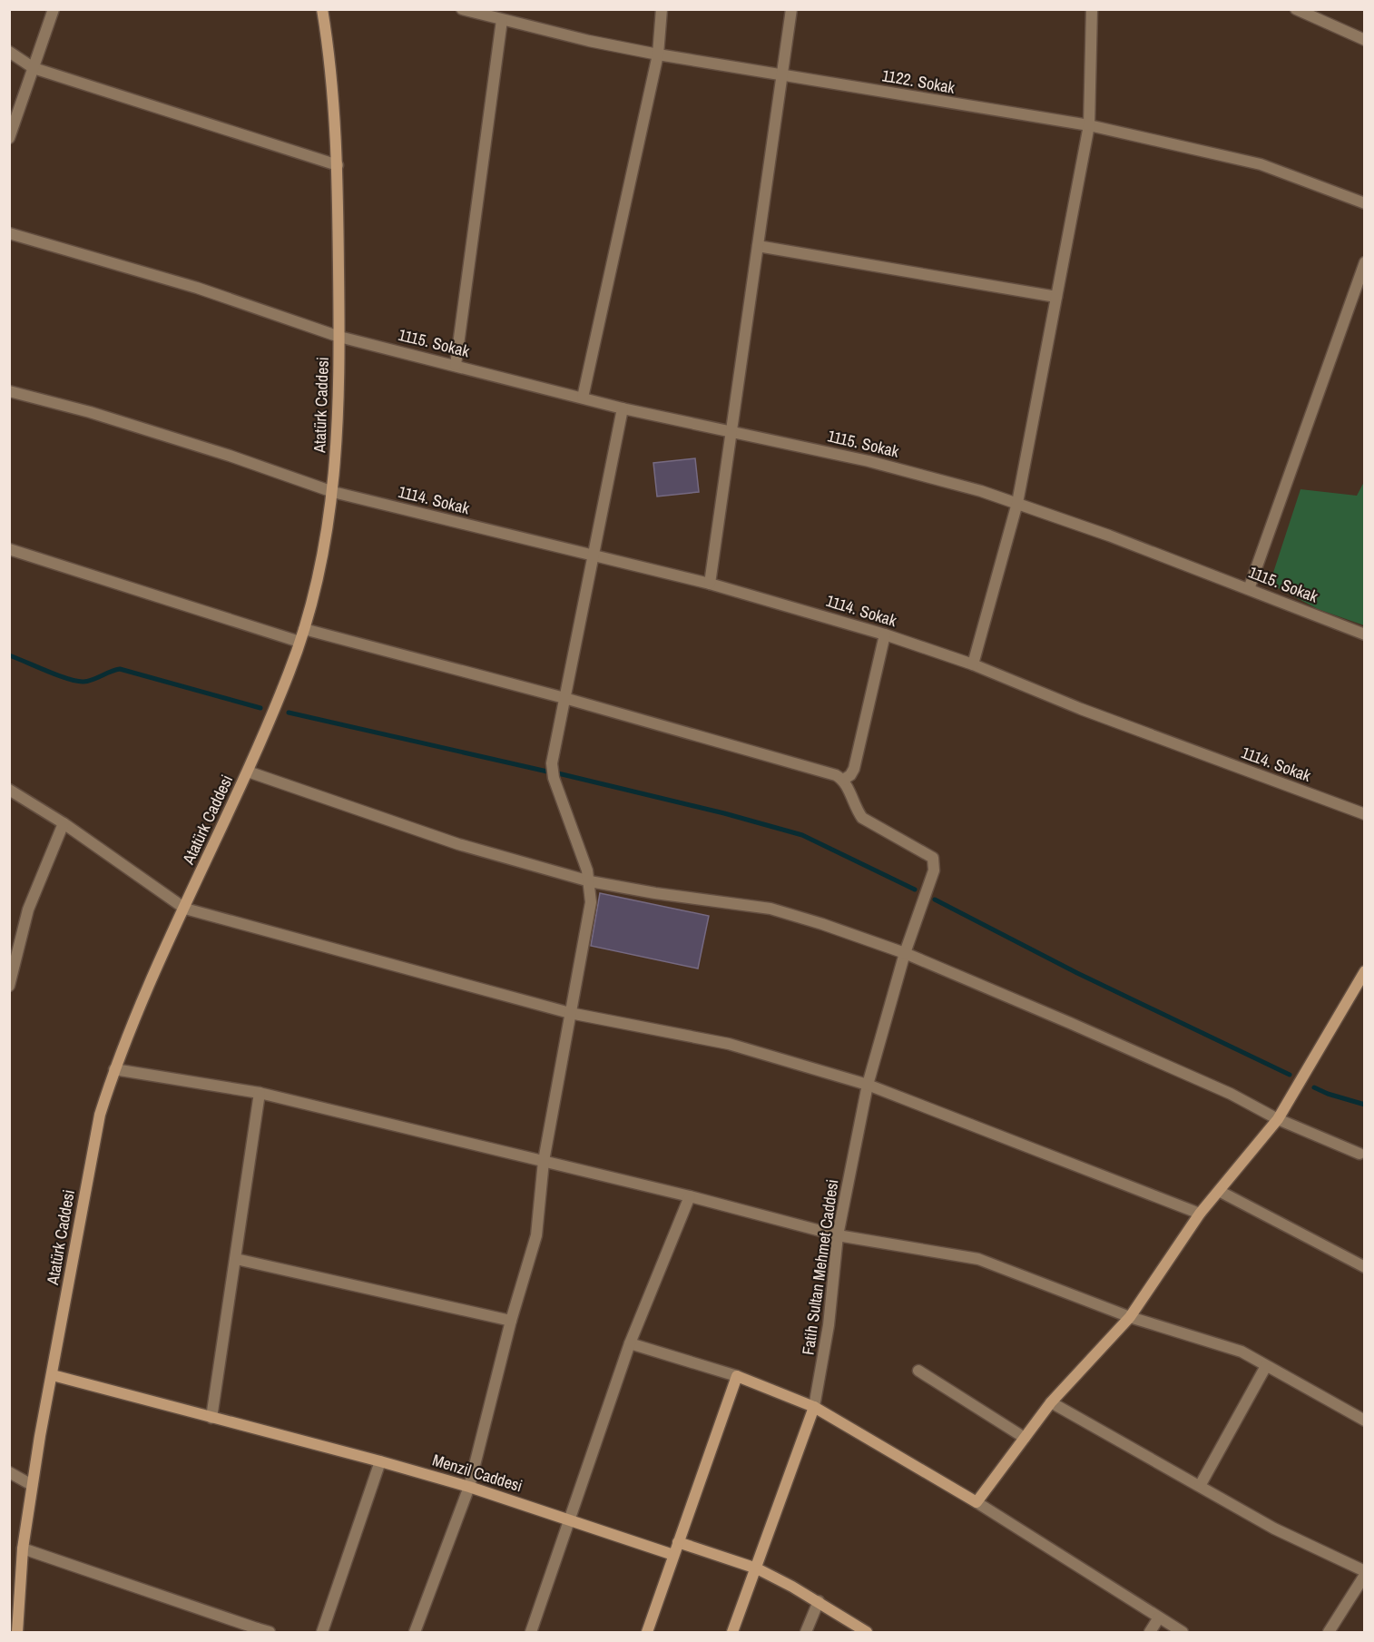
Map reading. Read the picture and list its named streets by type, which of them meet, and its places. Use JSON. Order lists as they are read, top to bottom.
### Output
{
  "streets": {
    "street": [
      "1122. Sokak",
      "1115. Sokak",
      "Atatürk Caddesi",
      "1114. Sokak",
      "Fatih Sultan Mehmet Caddesi",
      "Menzil Caddesi"
    ]
  },
  "crossings": [
    ["1115. Sokak", "Atatürk Caddesi"],
    ["Atatürk Caddesi", "1114. Sokak"],
    ["Atatürk Caddesi", "Menzil Caddesi"]
  ]
}
